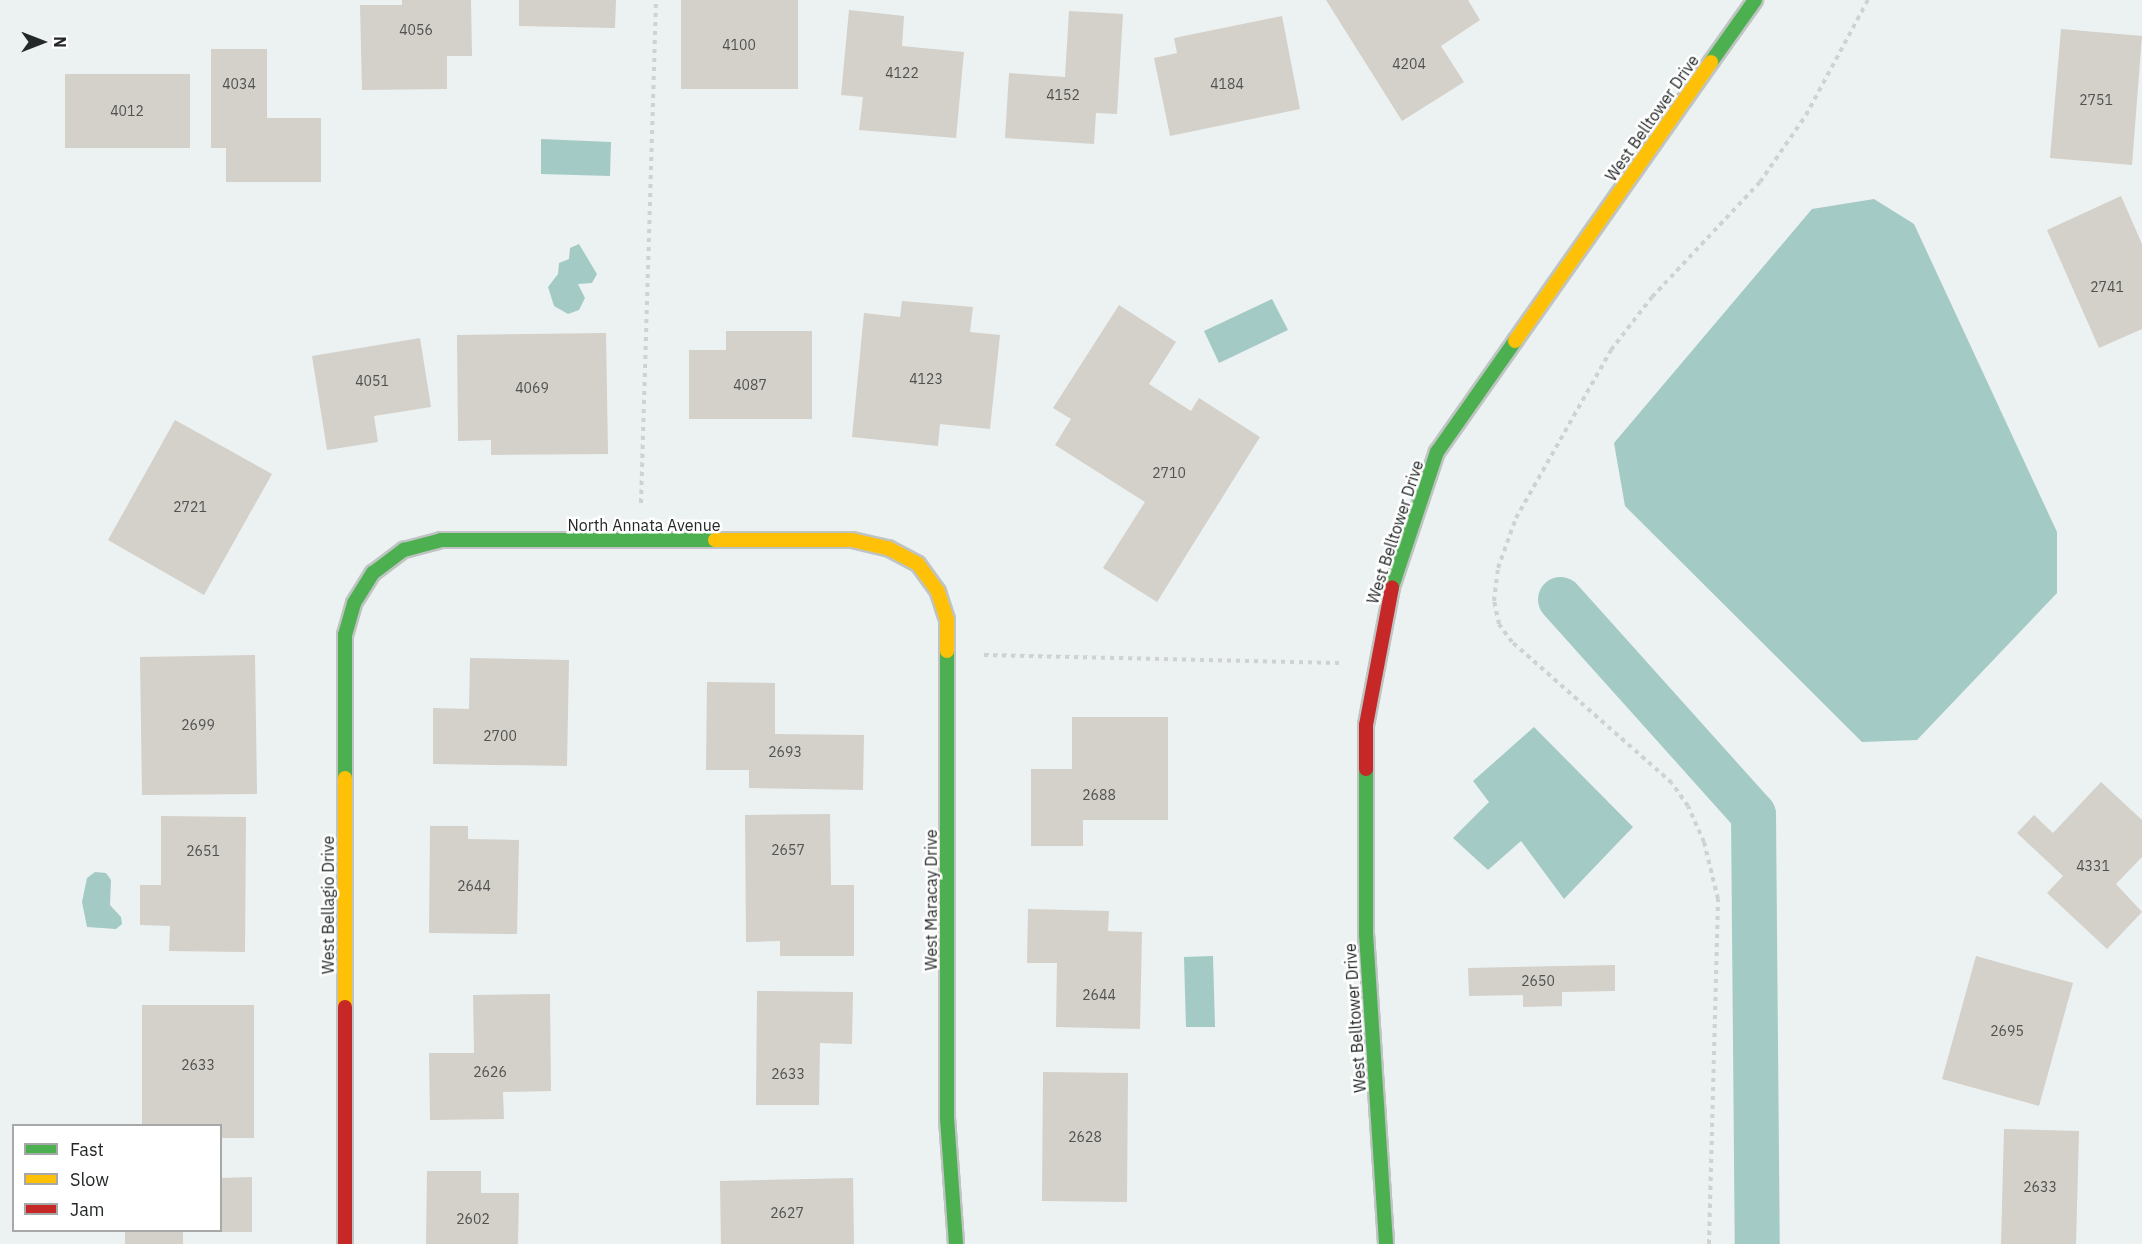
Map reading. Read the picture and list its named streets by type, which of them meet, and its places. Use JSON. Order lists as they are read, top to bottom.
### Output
{
  "streets": {
    "street": [
      "West Belltower Drive",
      "North Annata Avenue",
      "West Maracay Drive",
      "West Bellagio Drive"
    ]
  },
  "crossings": [
    ["North Annata Avenue", "West Maracay Drive"],
    ["North Annata Avenue", "West Bellagio Drive"]
  ],
  "house_numbers": [
    "4056",
    "4100",
    "4204",
    "4122",
    "4034",
    "4184",
    "4152",
    "2751",
    "4012",
    "2741",
    "4123",
    "4051",
    "4087",
    "4069",
    "2710",
    "2721",
    "2699",
    "2700",
    "2693",
    "2688",
    "2657",
    "2651",
    "4331",
    "2644",
    "2650",
    "2644",
    "2695",
    "2633",
    "2626",
    "2633",
    "2628",
    "2633",
    "2627",
    "2602"
  ],
  "legend": ["Fast", "Slow", "Jam"],
  "north": "right"
}
